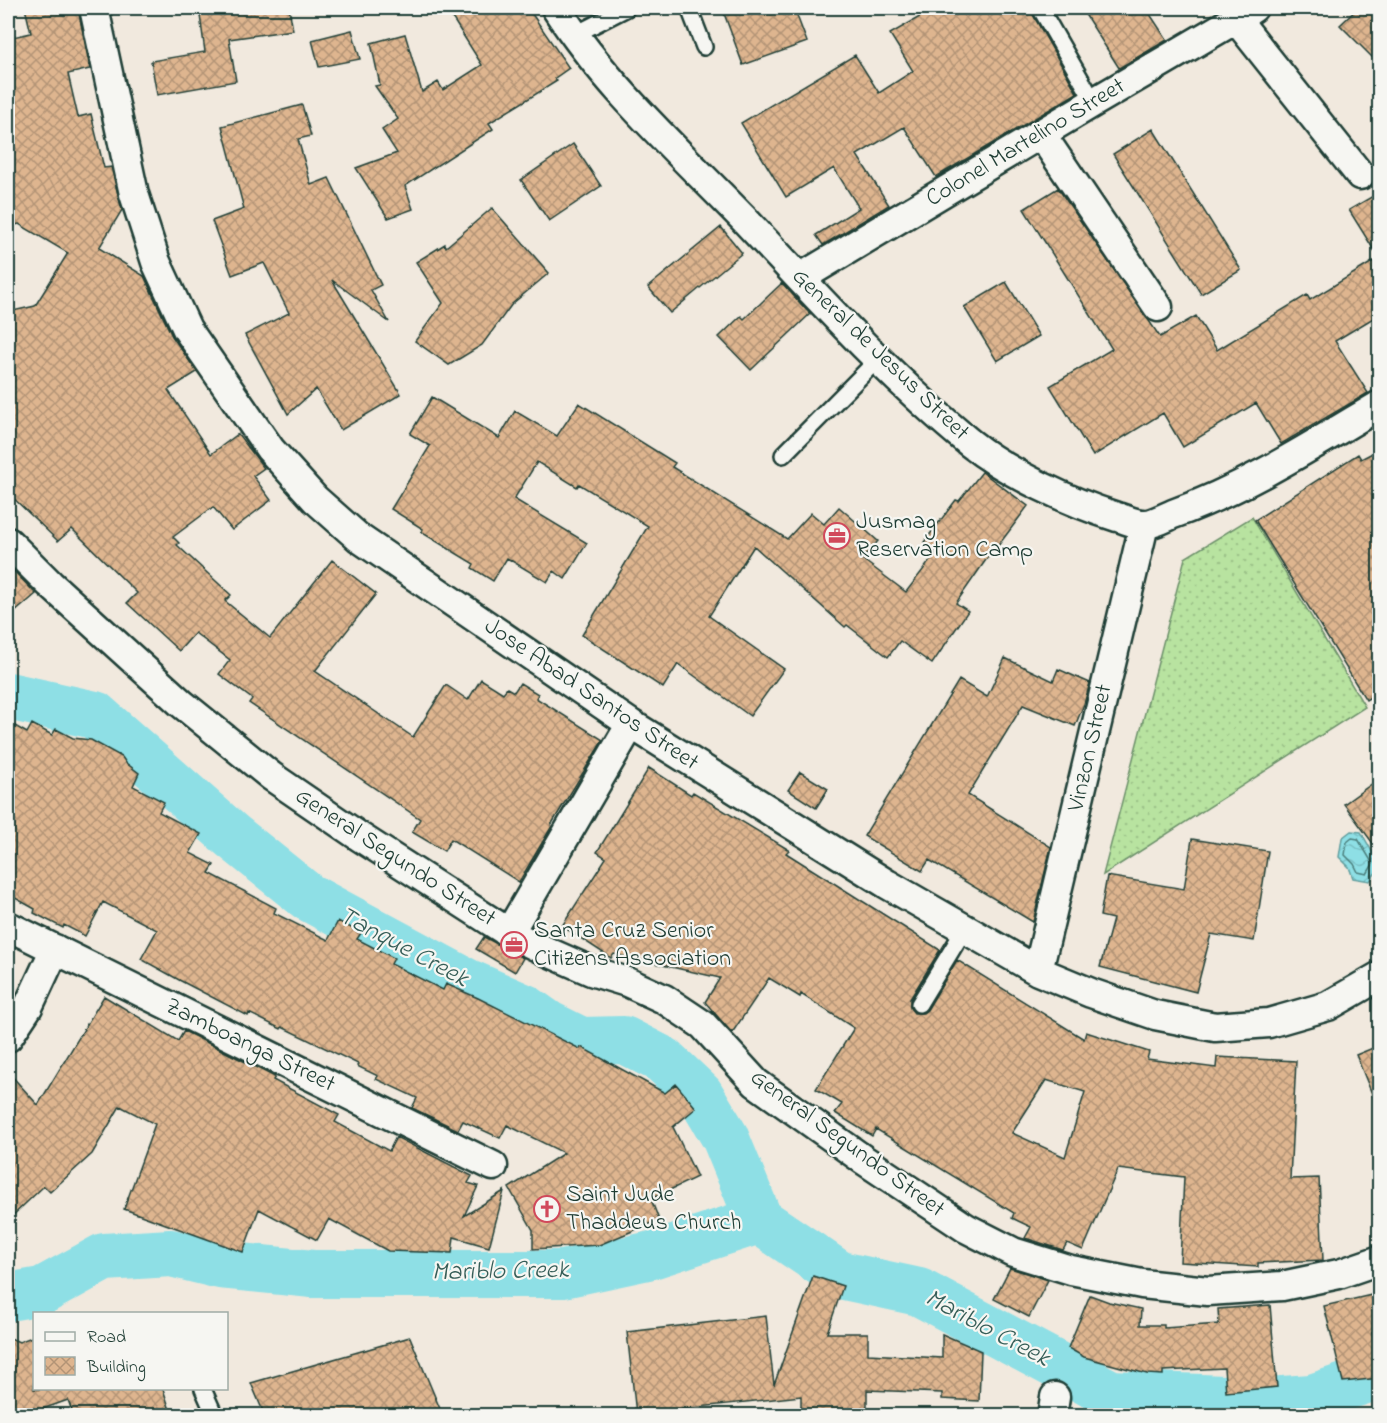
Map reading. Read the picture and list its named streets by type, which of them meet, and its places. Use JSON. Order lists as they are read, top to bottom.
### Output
{
  "streets": {
    "street": [
      "Colonel Martelino Street",
      "General de Jesus Street",
      "Jose Abad Santos Street",
      "Vinzon Street",
      "General Segundo Street",
      "Zamboanga Street"
    ]
  },
  "crossings": [
    ["Colonel Martelino Street", "General de Jesus Street"],
    ["General de Jesus Street", "Vinzon Street"],
    ["Jose Abad Santos Street", "Vinzon Street"]
  ],
  "water": ["Tanque Creek", "Mariblo Creek"],
  "places": {
    "office": ["Jusmag Reservation Camp", "Santa Cruz Senior Citizens Association"],
    "church": ["Saint Jude Thaddeus Church"]
  },
  "legend": ["Road", "Building"]
}
